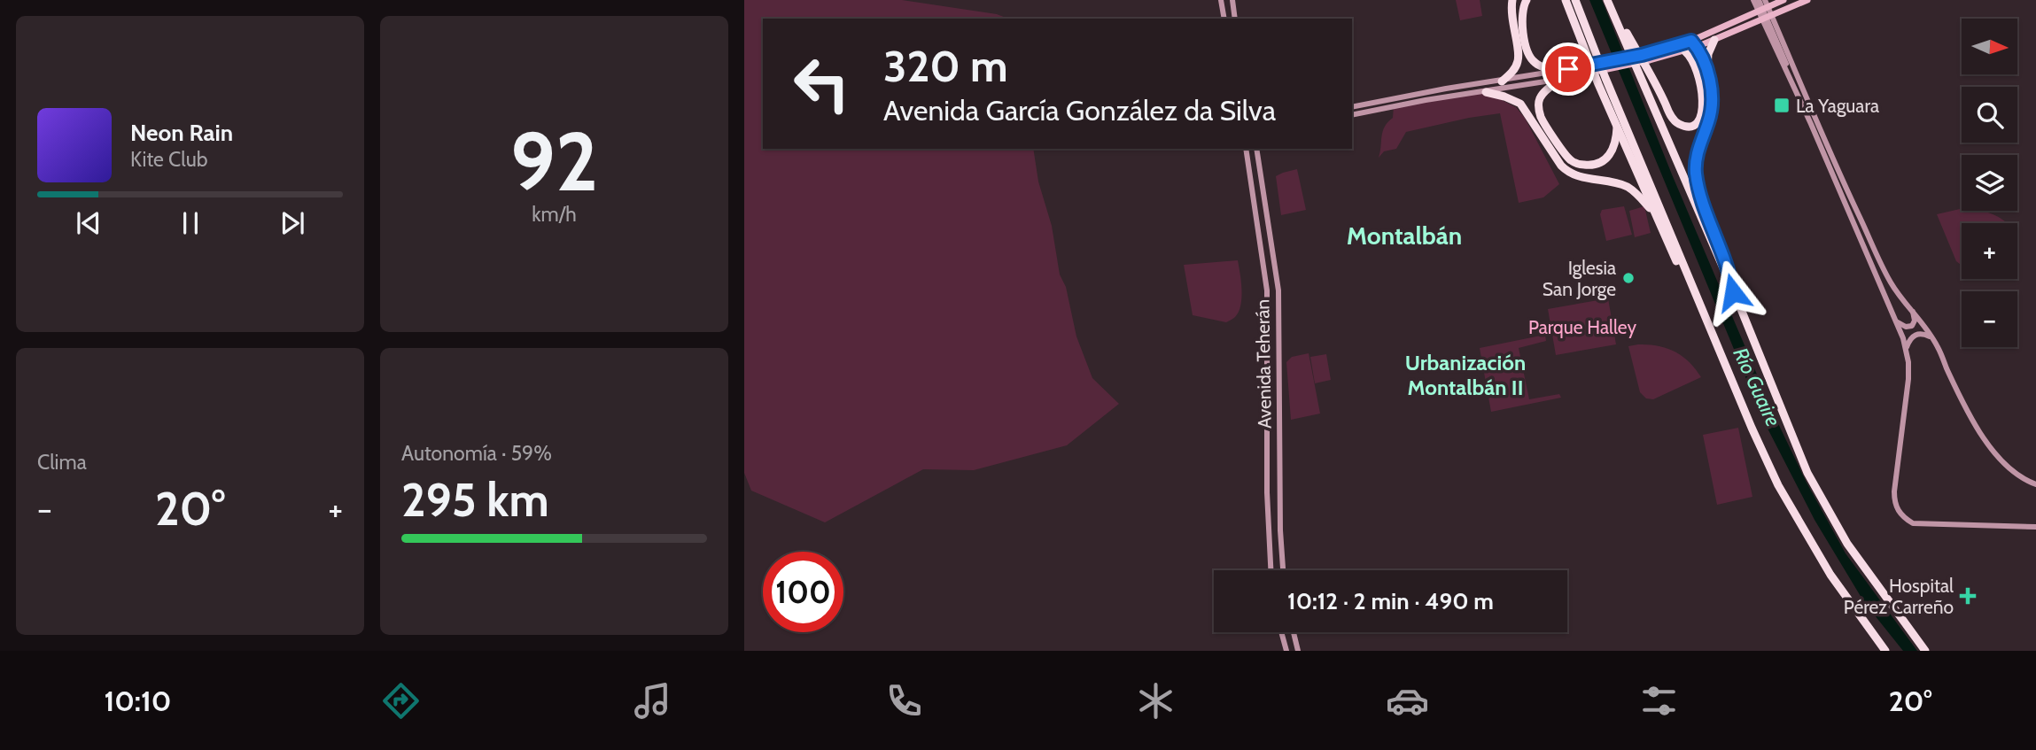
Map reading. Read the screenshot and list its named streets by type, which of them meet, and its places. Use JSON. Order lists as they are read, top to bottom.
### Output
{
  "streets": {
    "main road": ["Avenida Teherán"]
  },
  "districts": ["Montalbán", "Urbanización Montalbán II"],
  "water": ["Río Guaire"],
  "parks": ["Parque Halley"],
  "places": {
    "transit": ["La Yaguara"],
    "other": ["Iglesia San Jorge"],
    "health": ["Hospital Pérez Carreño"]
  },
  "north": "right",
  "page": {
    "tile": [
      ["92", "km/h"],
      "Clima",
      ["Autonomía · 59%", "295 km"]
    ],
    "map_buttons": ["+", "−"],
    "turn": ["320 m", "Avenida García González da Silva"],
    "song": ["Neon Rain", "Kite Club"],
    "heat": ["−", "20°", "+"],
    "limit": "100",
    "trip": "10:12 · 2 min · 490 m",
    "tabs": ["10:10", "20°"]
  }
}
